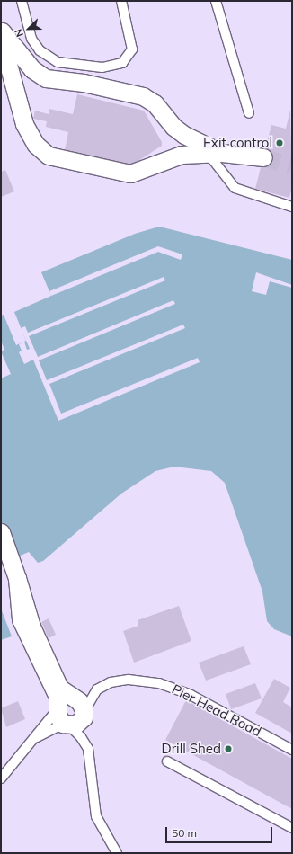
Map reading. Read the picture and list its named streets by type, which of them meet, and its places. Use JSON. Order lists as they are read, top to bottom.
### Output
{
  "streets": {
    "lane": ["Pier Head Road"]
  },
  "places": ["Exit control", "Drill Shed"],
  "scale_bar": "50 m",
  "north": "bottom left"
}
